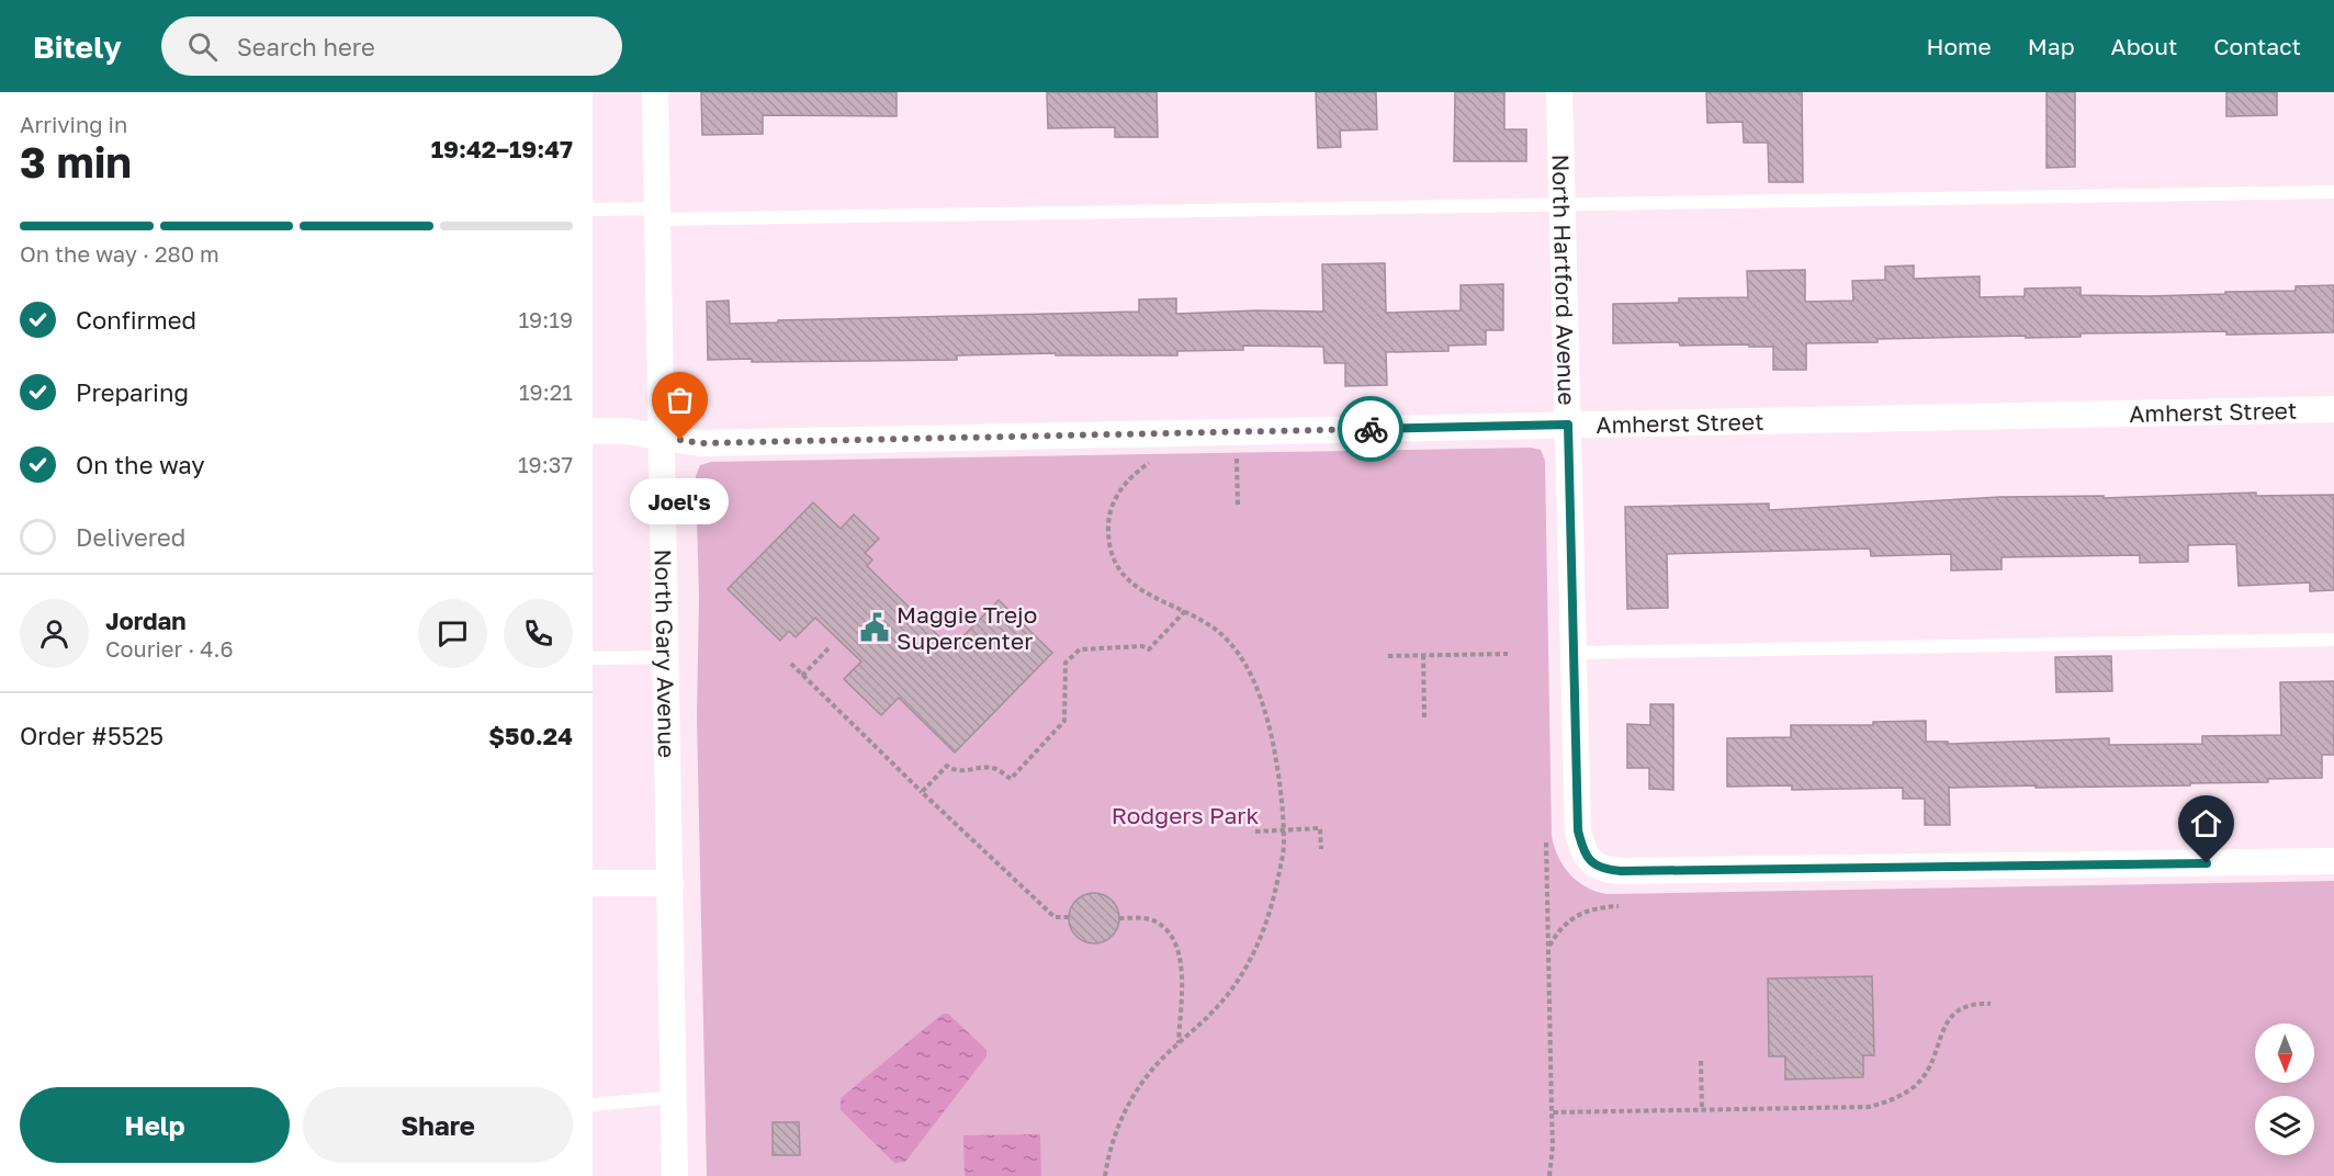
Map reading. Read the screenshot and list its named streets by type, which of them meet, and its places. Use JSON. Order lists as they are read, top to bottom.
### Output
{
  "streets": {
    "street": ["North Hartford Avenue", "Amherst Street", "North Gary Avenue"]
  },
  "crossings": [
    ["North Hartford Avenue", "Amherst Street"],
    ["Amherst Street", "North Gary Avenue"]
  ],
  "parks": ["Rodgers Park"],
  "places": {
    "other": ["Joel's"],
    "public building": ["Maggie Trejo Supercenter"]
  },
  "north": "bottom",
  "page": {
    "header": "Bitely",
    "search": "Search here",
    "nav": [
      "Home",
      "Map",
      "About",
      "Contact"
    ],
    "heading": ["3 min", "Arriving in", "19:42–19:47"],
    "panel": [
      "Jordan",
      "Courier · 4.6",
      "Order #5525",
      "$50.24"
    ],
    "bar": "On the way · 280 m",
    "list": [
      ["Confirmed", "19:19"],
      ["Preparing", "19:21"],
      ["On the way", "19:37"],
      "Delivered"
    ],
    "bubble": "Joel's",
    "buttons": ["Help", "Share"]
  }
}
